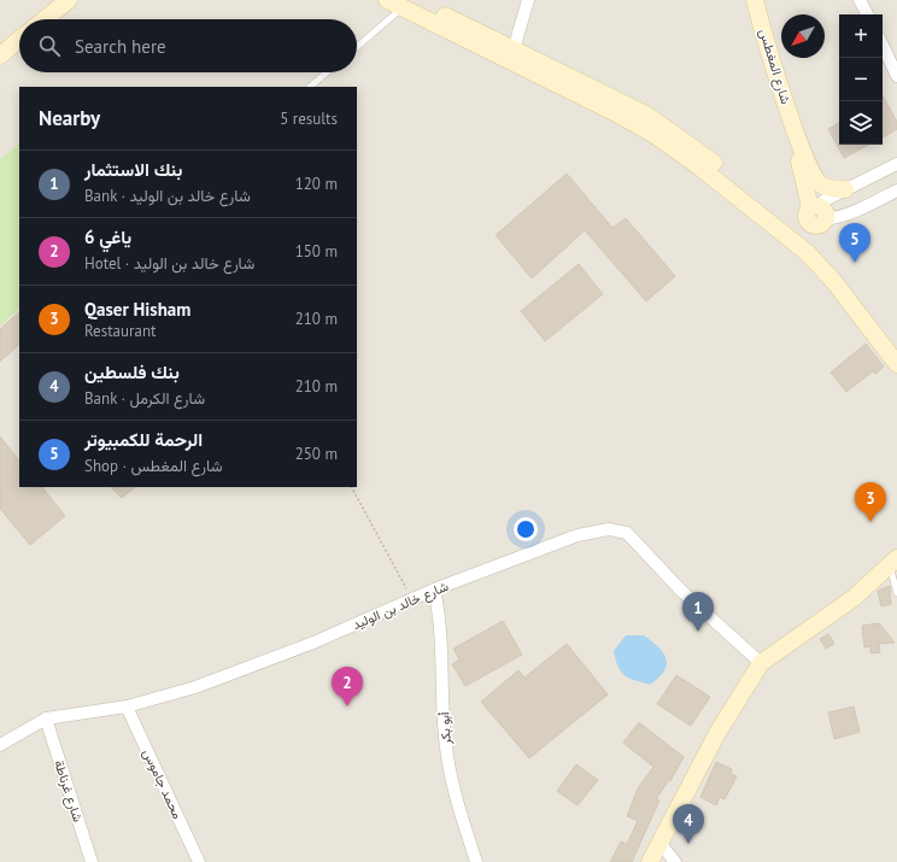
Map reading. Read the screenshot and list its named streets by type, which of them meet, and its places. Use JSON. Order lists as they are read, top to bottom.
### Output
{
  "streets": {
    "main road": ["شارع المغطس"],
    "street": [
      "شارع خالد بن الوليد",
      "أبو بكر",
      "محمد جاموس",
      "شارع غرناطة"
    ]
  },
  "crossings": [
    ["شارع خالد بن الوليد", "أبو بكر"],
    ["شارع خالد بن الوليد", "محمد جاموس"],
    ["شارع خالد بن الوليد", "شارع غرناطة"]
  ],
  "north": "bottom left",
  "page": {
    "map_buttons": ["+", "−"],
    "search": "Search here",
    "heading": ["Nearby", "5 results"],
    "list": [
      {
        "mark": "1",
        "name": "بنك الاستثمار",
        "note": "Bank · شارع خالد بن الوليد",
        "value": "120 m"
      },
      {
        "mark": "2",
        "name": "ياغي 6",
        "note": "Hotel · شارع خالد بن الوليد",
        "value": "150 m"
      },
      {
        "mark": "3",
        "name": "Qaser Hisham",
        "note": "Restaurant",
        "value": "210 m"
      },
      {
        "mark": "4",
        "name": "بنك فلسطين",
        "note": "Bank · شارع الكرمل",
        "value": "210 m"
      },
      {
        "mark": "5",
        "name": "الرحمة للكمبيوتر",
        "note": "Shop · شارع المغطس",
        "value": "250 m"
      }
    ],
    "pins": [
      "5",
      "3",
      "1",
      "2",
      "4"
    ]
  }
}
